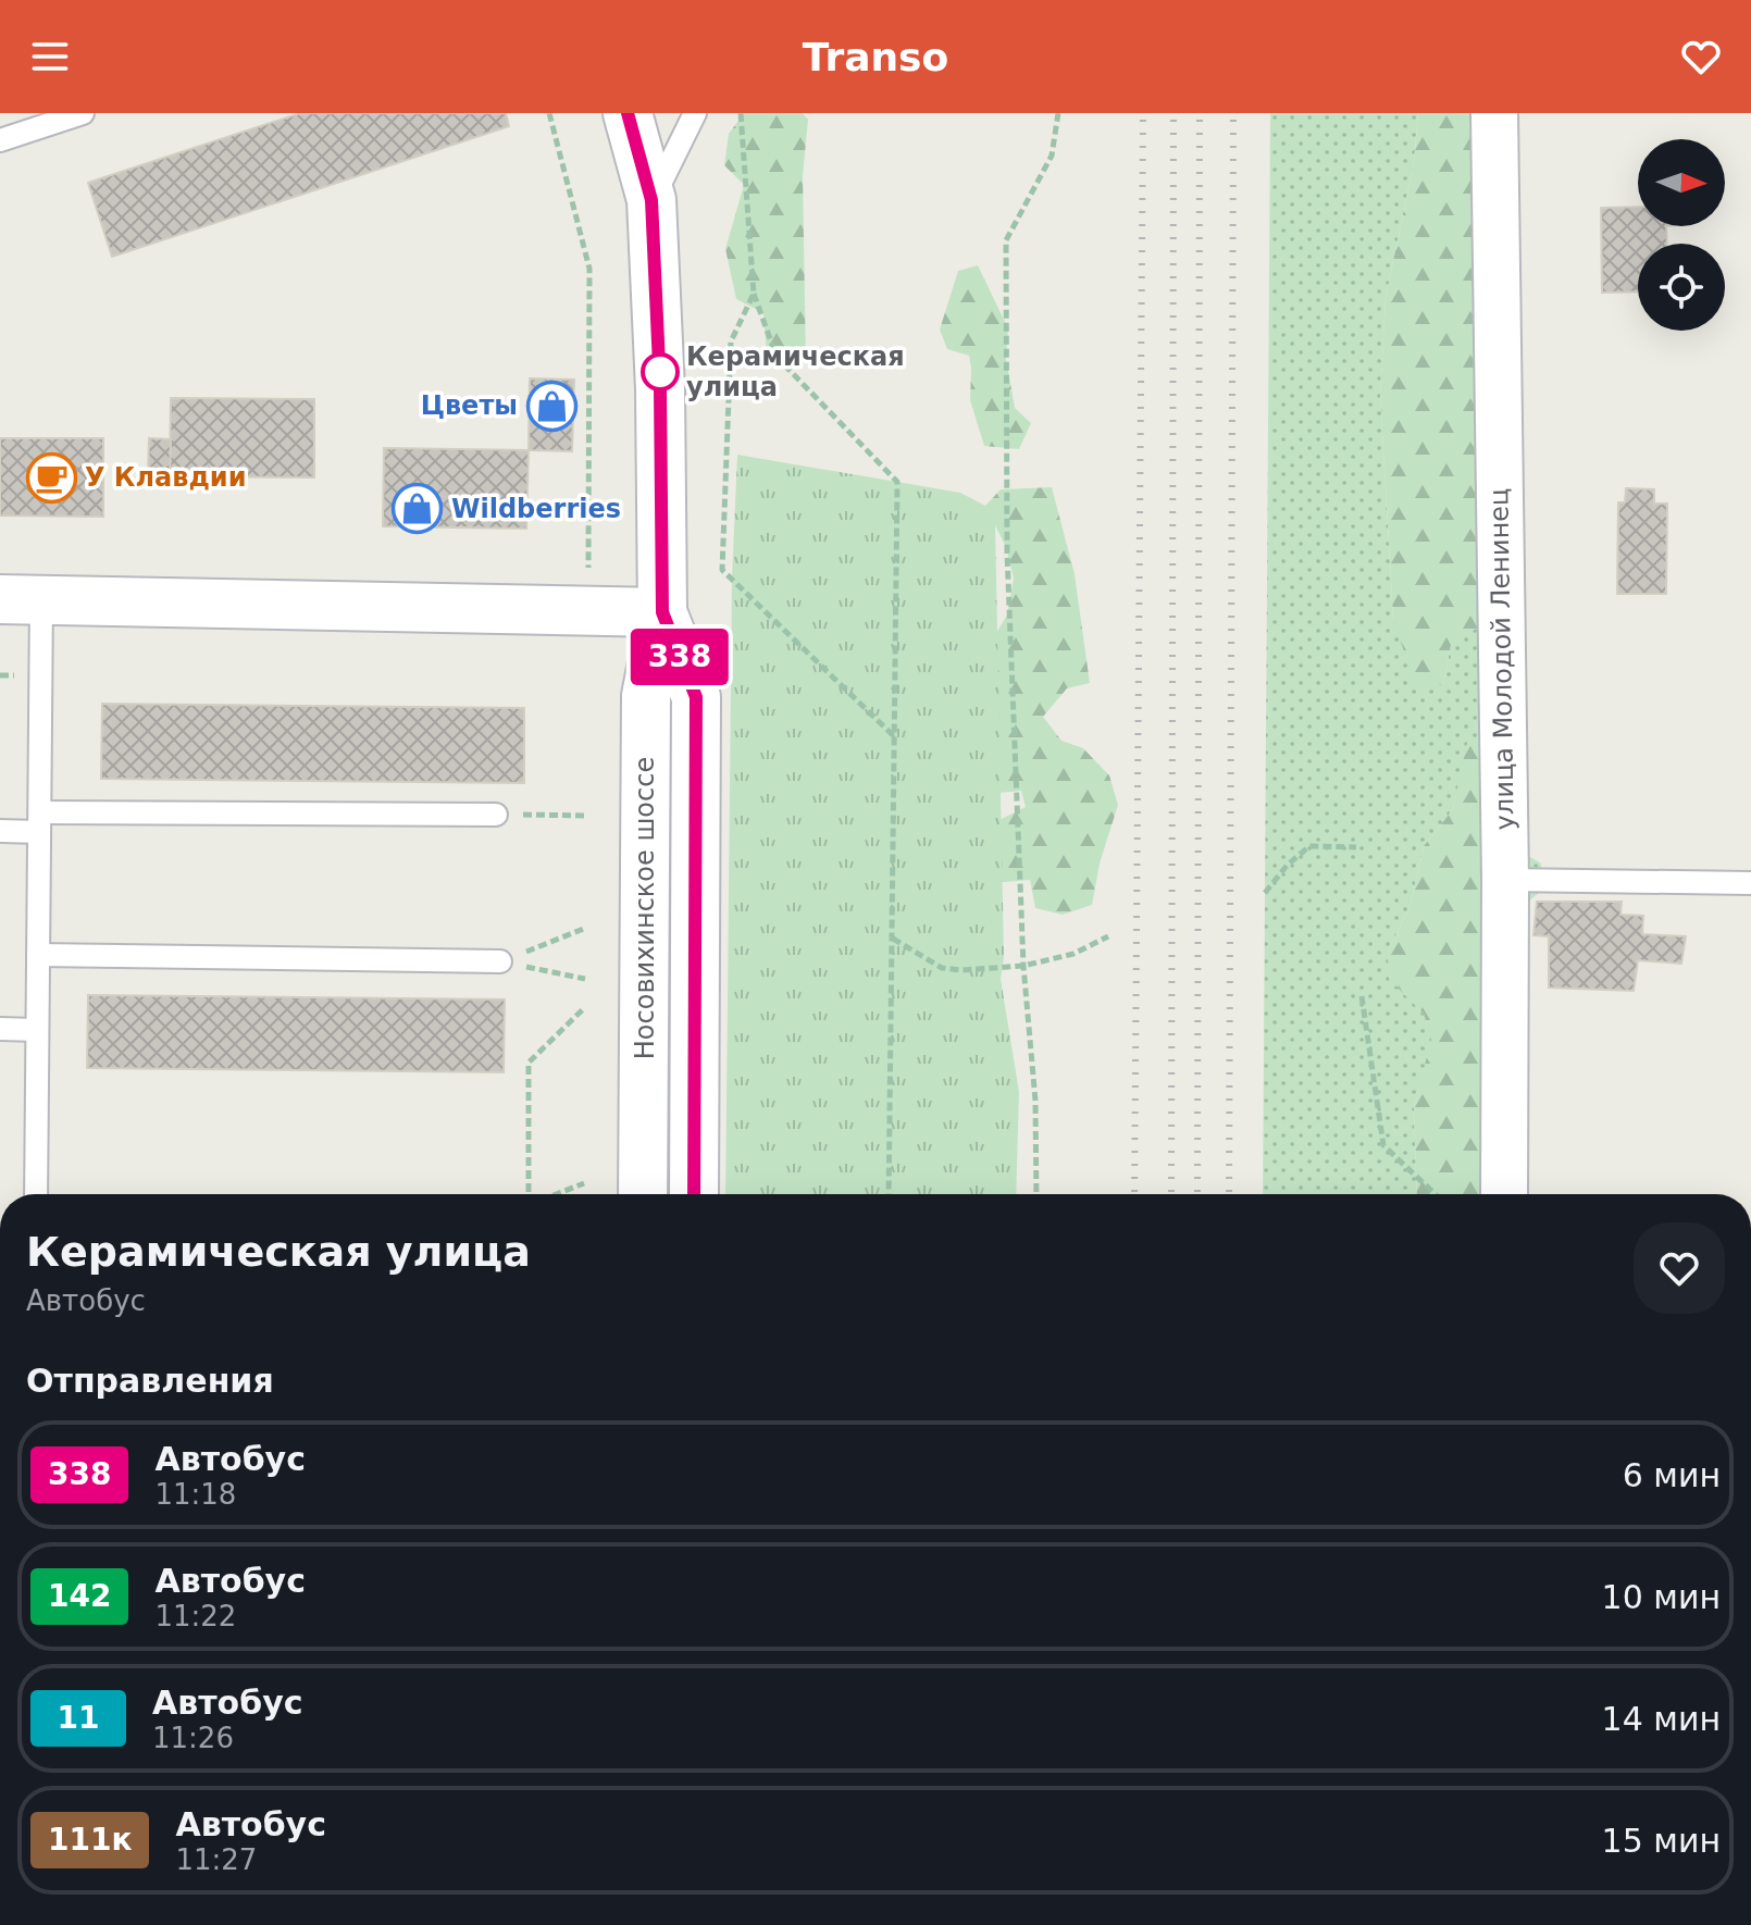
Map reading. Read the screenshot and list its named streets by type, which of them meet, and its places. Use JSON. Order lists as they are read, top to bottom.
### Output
{
  "streets": {
    "main road": ["Носовихинское шоссе"],
    "street": ["улица Молодой Ленинец"]
  },
  "places": {
    "other": ["Керамическая улица"],
    "shop": ["Цветы", "Wildberries"],
    "cafe": ["У Клавдии"]
  },
  "lines": ["bus line 338"],
  "north": "right",
  "page": {
    "header": "Transo",
    "on_map": "338",
    "heading": [
      ["Керамическая улица", "Автобус"],
      "Отправления"
    ],
    "list": [
      {
        "mark": "338",
        "name": "Автобус",
        "note": "11:18",
        "value": "6 мин"
      },
      {
        "mark": "142",
        "name": "Автобус",
        "note": "11:22",
        "value": "10 мин"
      },
      {
        "mark": "11",
        "name": "Автобус",
        "note": "11:26",
        "value": "14 мин"
      },
      {
        "mark": "111к",
        "name": "Автобус",
        "note": "11:27",
        "value": "15 мин"
      }
    ]
  }
}
